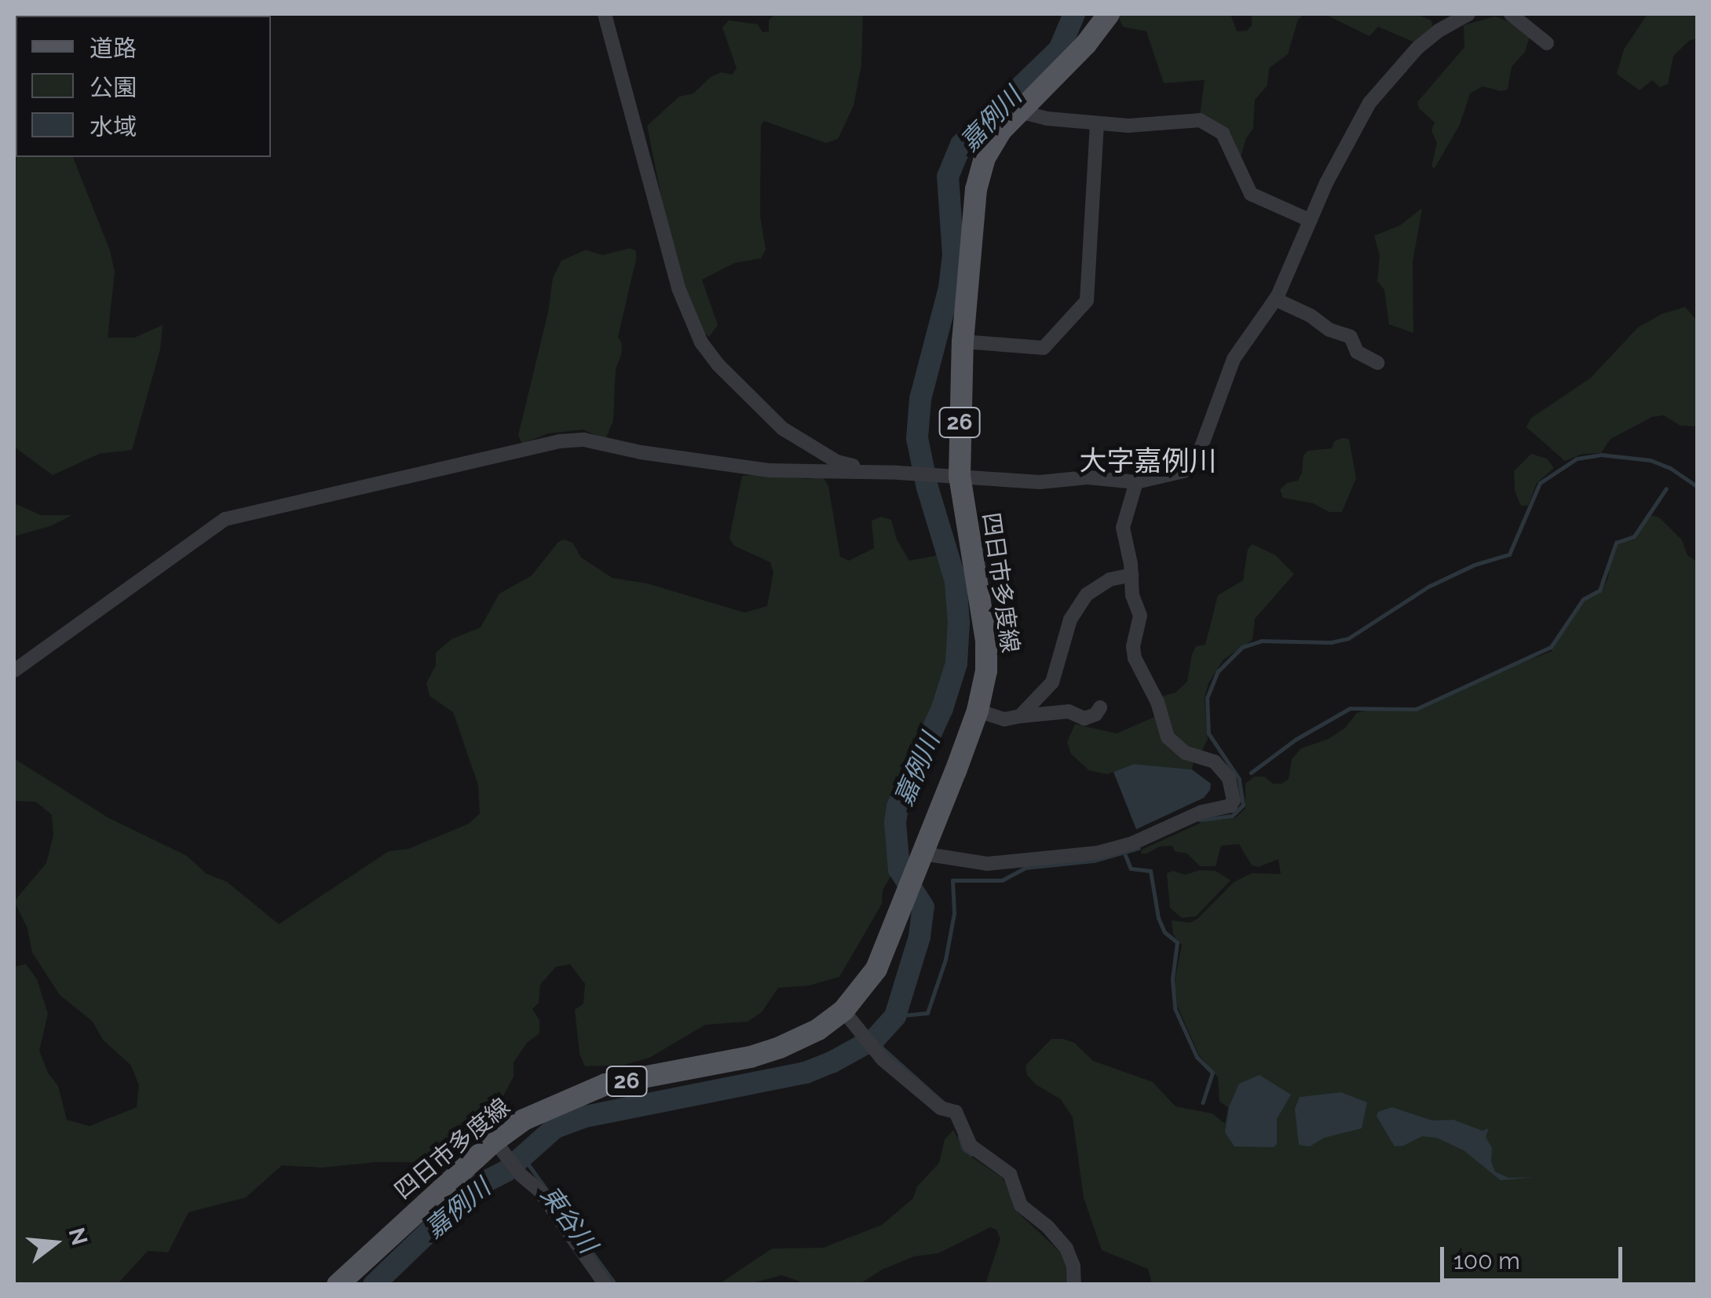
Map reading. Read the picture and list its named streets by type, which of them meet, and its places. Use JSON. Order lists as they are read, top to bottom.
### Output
{
  "streets": {
    "main road": ["26", "四日市多度線"]
  },
  "districts": ["大字嘉例川"],
  "water": ["嘉例川", "東谷川"],
  "legend": ["道路", "公園", "水域"],
  "scale_bar": "100 m",
  "north": "right"
}
